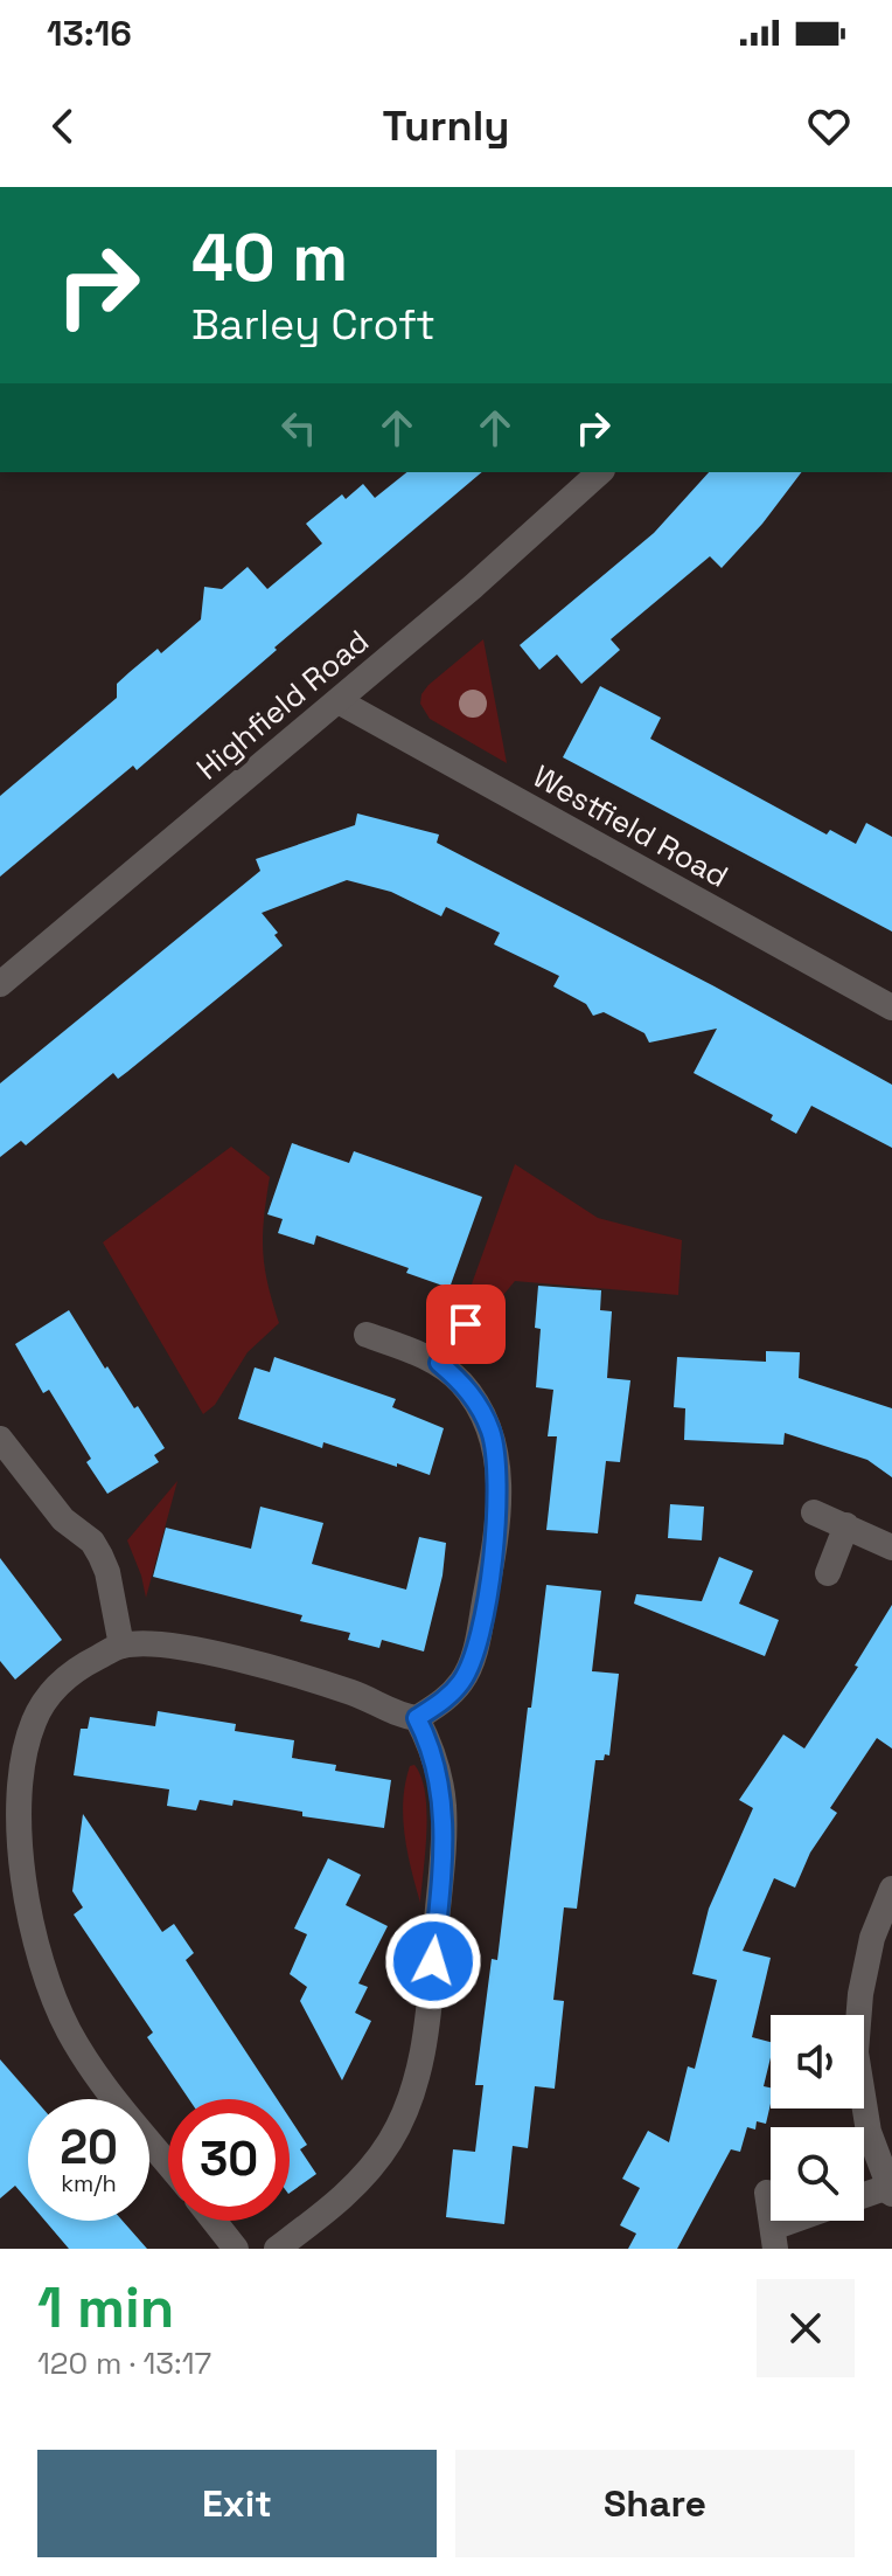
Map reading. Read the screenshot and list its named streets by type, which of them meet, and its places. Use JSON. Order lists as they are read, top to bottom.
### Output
{
  "streets": {
    "street": ["Highfield Road", "Westfield Road"]
  },
  "crossings": [
    ["Highfield Road", "Westfield Road"]
  ],
  "page": {
    "status": "13:16",
    "header": "Turnly",
    "turn": ["40 m", "Barley Croft"],
    "speed": "20 km/h",
    "limit": "30",
    "heading": ["1 min", "120 m · 13:17"],
    "buttons": ["Exit", "Share"]
  }
}
